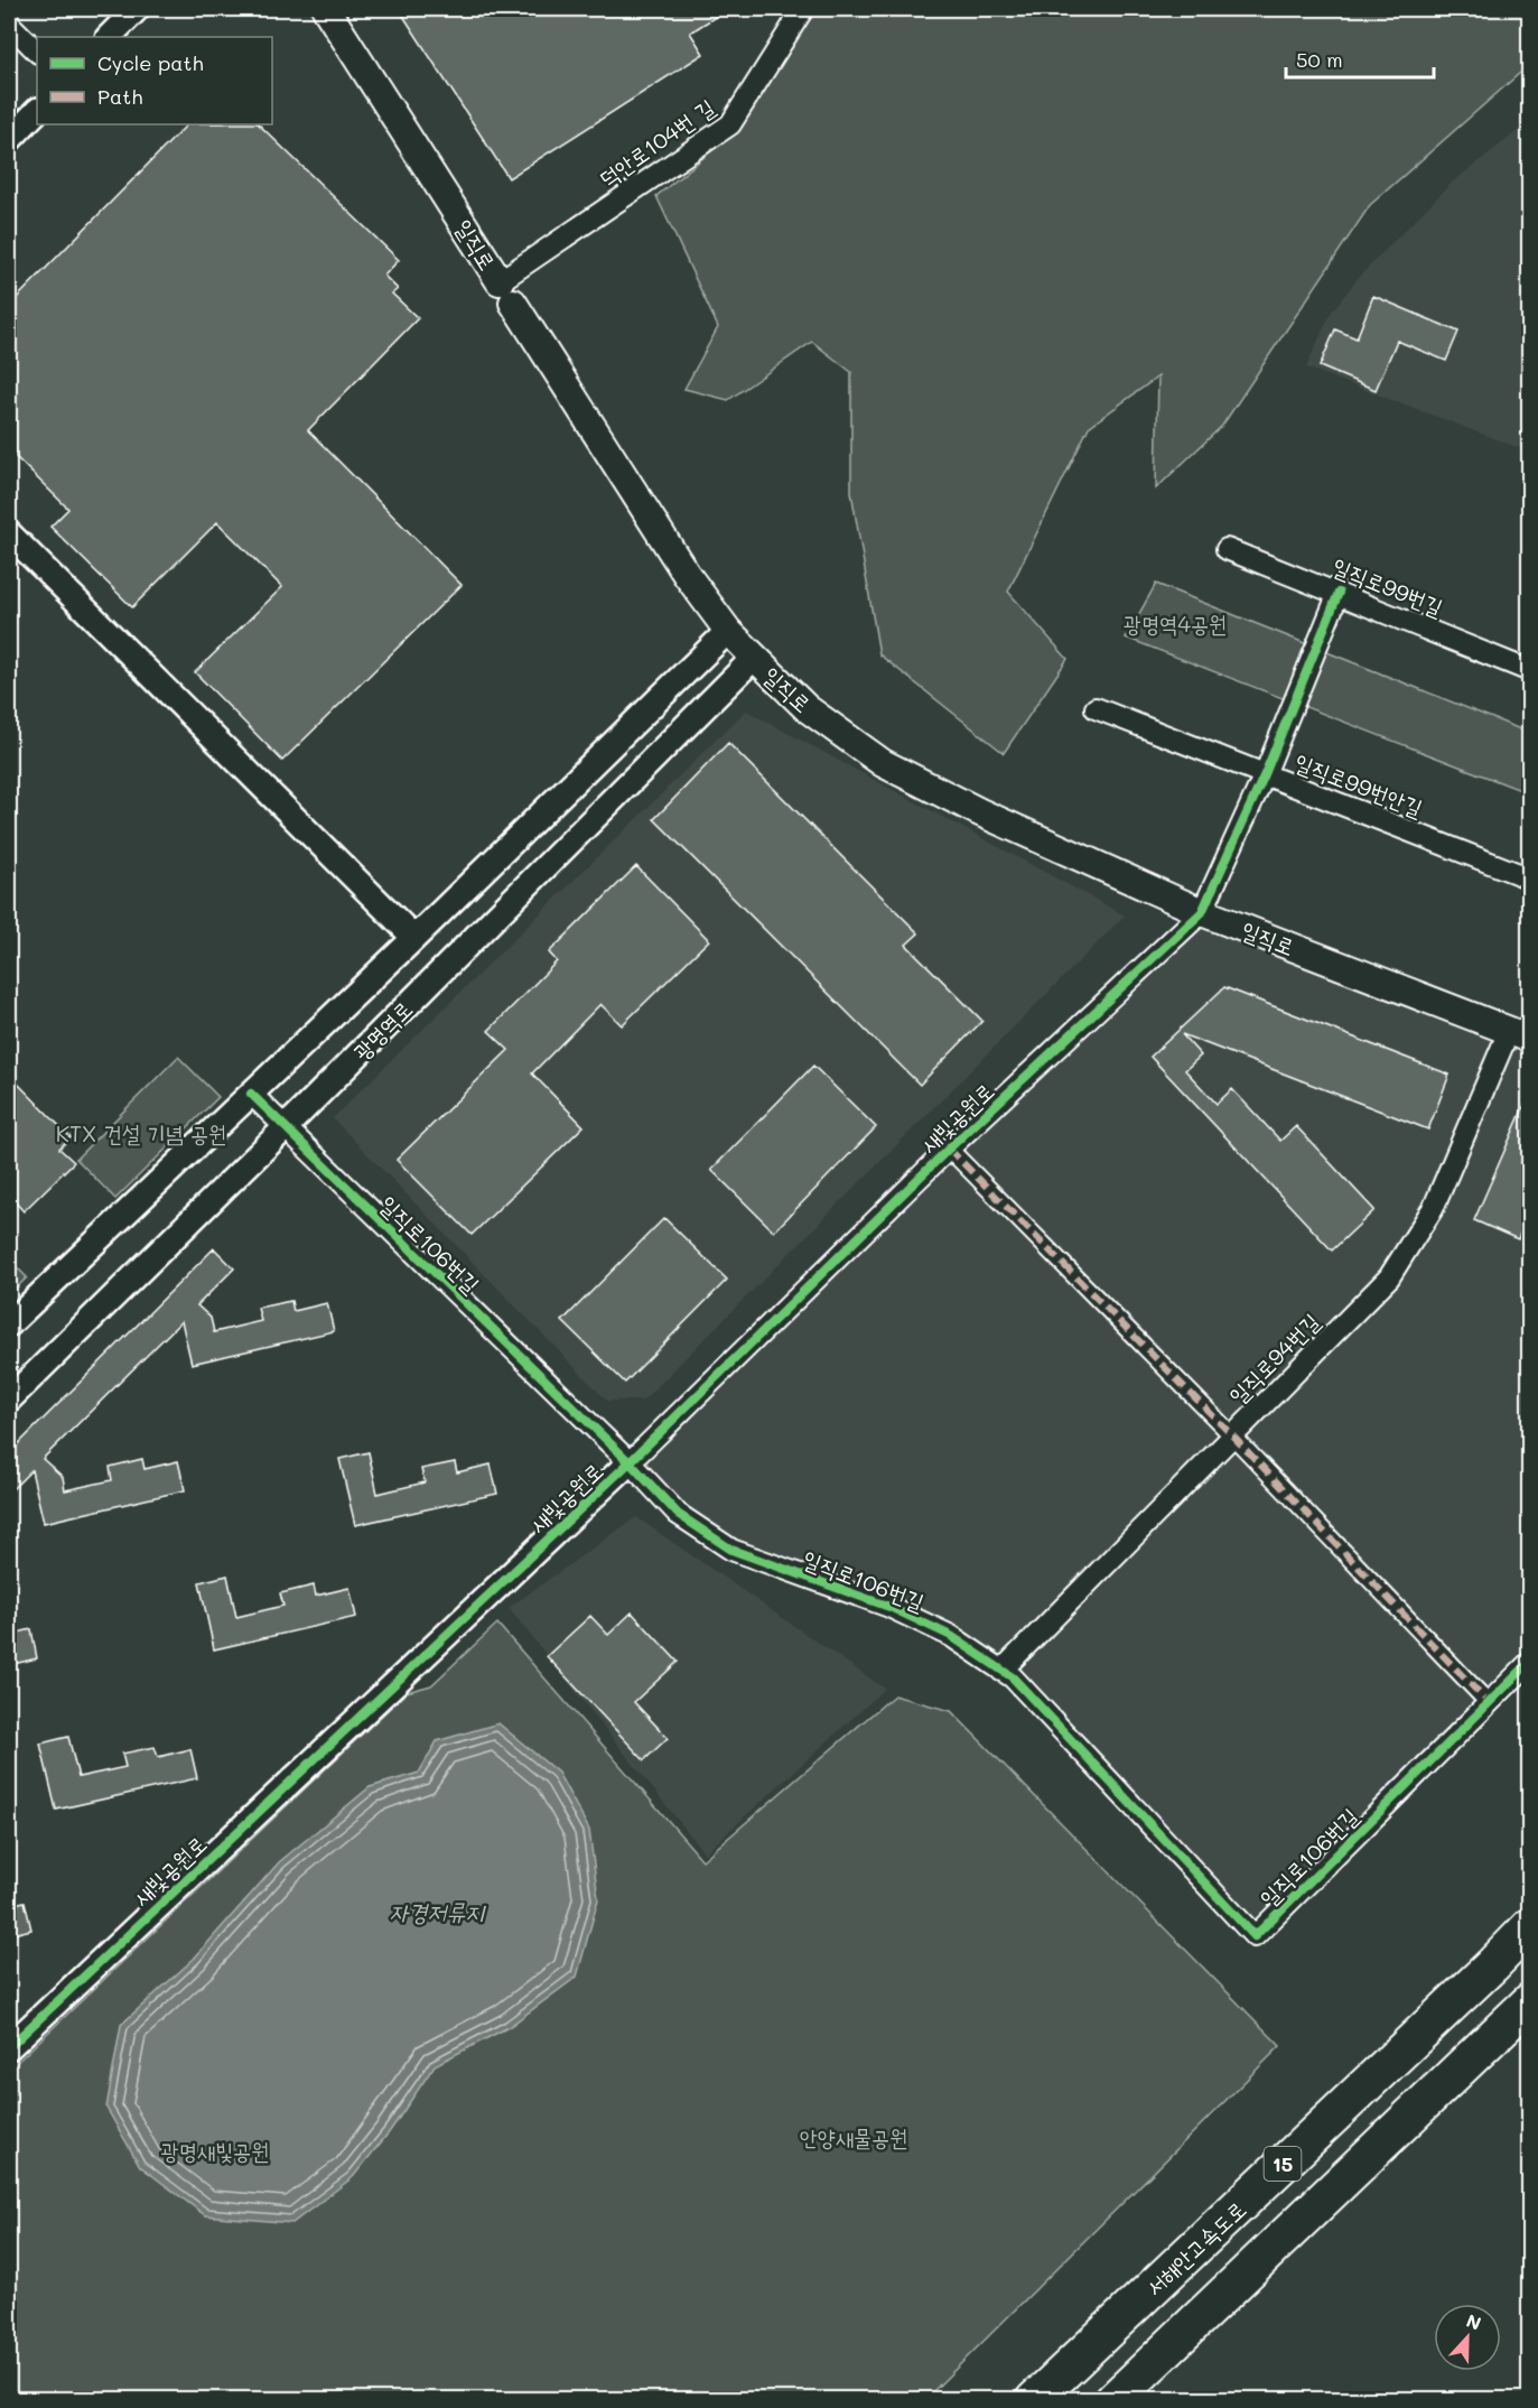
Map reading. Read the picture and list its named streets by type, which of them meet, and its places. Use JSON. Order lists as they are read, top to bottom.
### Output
{
  "streets": {
    "highway": ["15", "서해안고속도로"],
    "main road": ["일직로"],
    "street": [
      "덕안로104번 길",
      "일직로99번길",
      "일직로99번안길",
      "광명역로",
      "새빛공원로",
      "일직로106번길",
      "일직로94번길"
    ]
  },
  "crossings": [
    ["덕안로104번 길", "일직로"],
    ["일직로", "광명역로"],
    ["일직로", "새빛공원로"],
    ["일직로", "일직로94번길"],
    ["광명역로", "일직로106번길"],
    ["새빛공원로", "일직로106번길"],
    ["일직로106번길", "일직로94번길"]
  ],
  "water": ["자경저류지"],
  "parks": [
    "광명역4공원",
    "KTX 건설 기념 공원",
    "안양새물공원",
    "광명새빛공원"
  ],
  "legend": ["Cycle path", "Path"],
  "scale_bar": "50 m",
  "north": "top"
}
